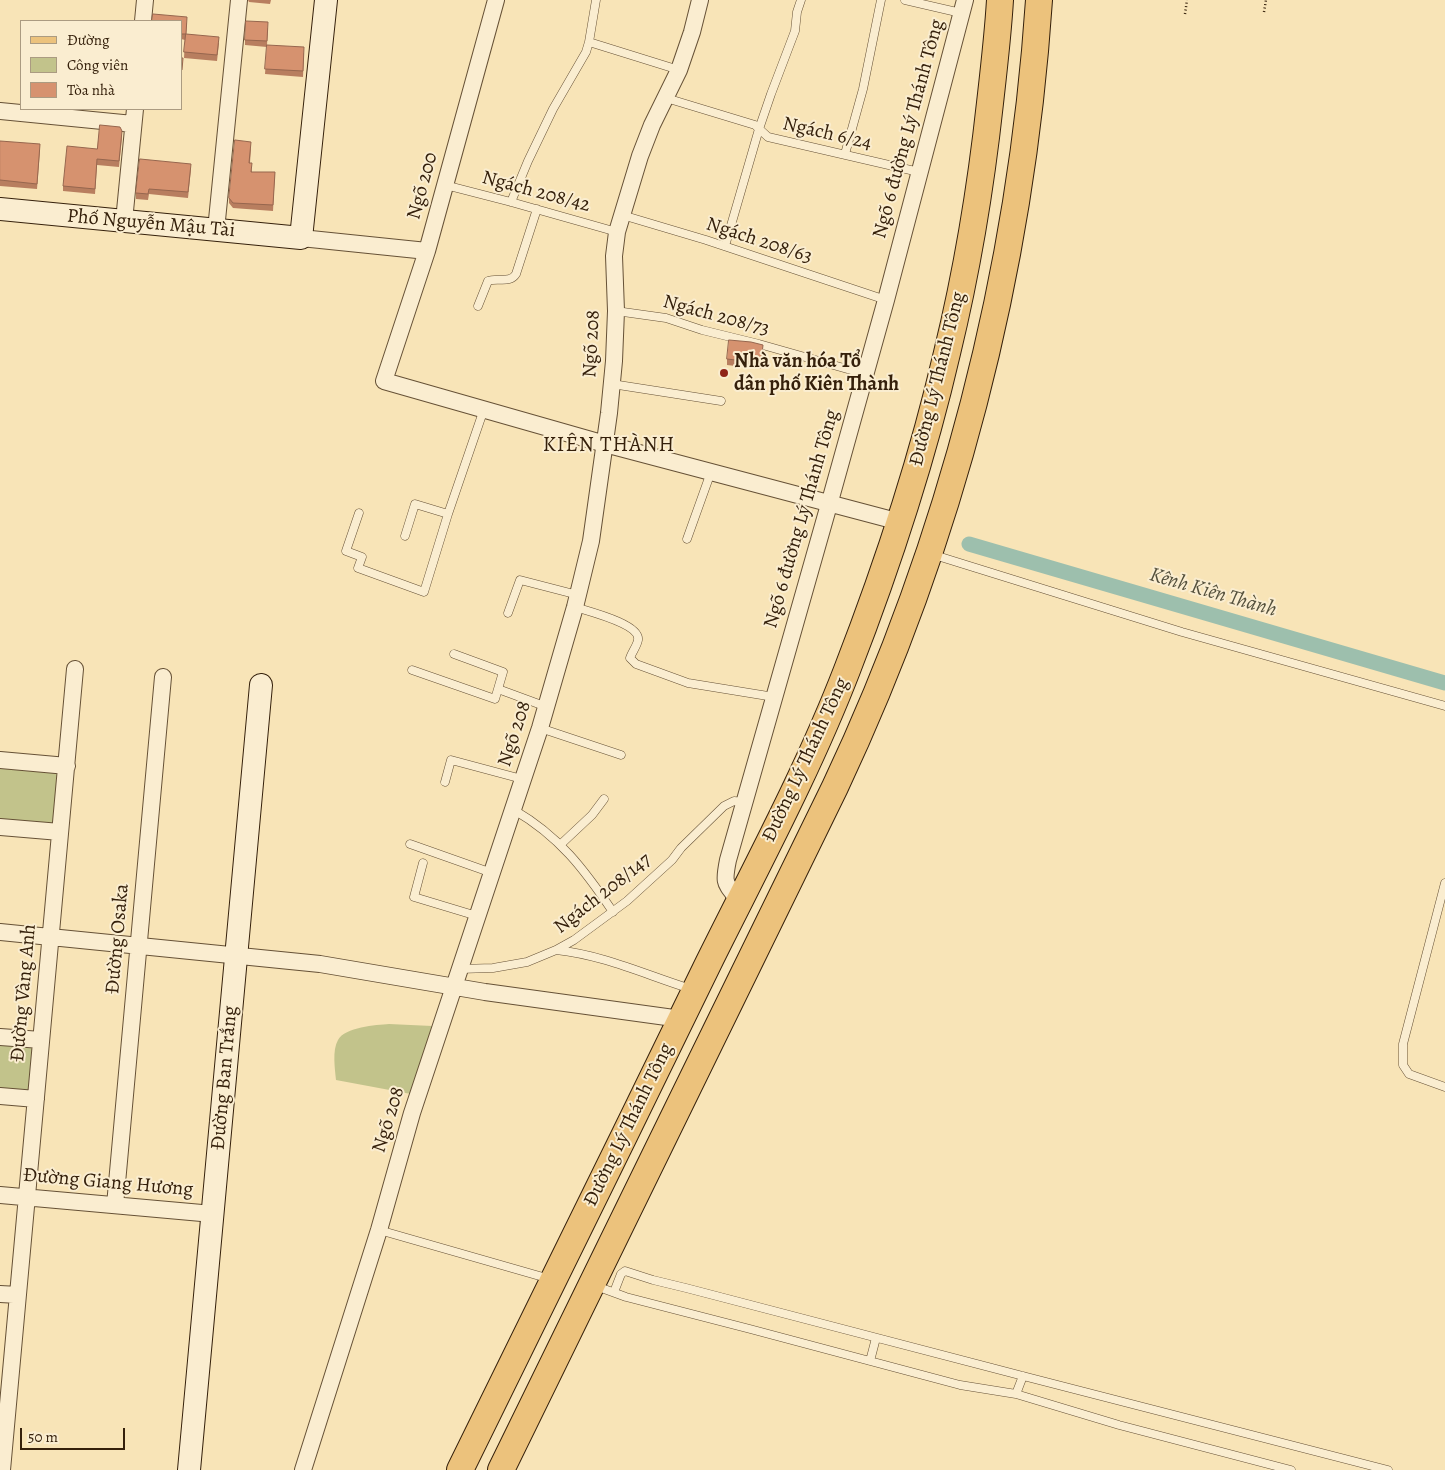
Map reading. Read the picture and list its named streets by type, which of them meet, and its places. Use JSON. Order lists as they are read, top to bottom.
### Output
{
  "streets": {
    "main road": ["Đường Lý Thánh Tông"],
    "street": [
      "Ngõ 6 đường Lý Thánh Tông",
      "Ngõ 200",
      "Phố Nguyễn Mậu Tài",
      "Ngõ 208",
      "Đường Osaka",
      "Đường Vàng Anh",
      "Đường Ban Trắng",
      "Đường Giang Hương"
    ],
    "lane": [
      "Ngách 6/24",
      "Ngách 208/42",
      "Ngách 208/63",
      "Ngách 208/73",
      "Ngách 208/147"
    ]
  },
  "crossings": [
    ["Ngõ 6 đường Lý Thánh Tông", "Ngách 6/24"],
    ["Ngõ 6 đường Lý Thánh Tông", "Ngách 208/63"],
    ["Ngõ 6 đường Lý Thánh Tông", "Ngách 208/73"],
    ["Ngõ 6 đường Lý Thánh Tông", "Đường Lý Thánh Tông"],
    ["Ngõ 6 đường Lý Thánh Tông", "Ngách 208/147"],
    ["Ngách 6/24", "Ngõ 208"],
    ["Ngõ 200", "Ngách 208/42"],
    ["Ngách 208/42", "Ngõ 208"],
    ["Ngách 208/63", "Ngõ 208"],
    ["Ngách 208/73", "Ngõ 208"],
    ["Ngõ 208", "Ngách 208/147"],
    ["Đường Osaka", "Đường Giang Hương"],
    ["Đường Vàng Anh", "Đường Giang Hương"],
    ["Đường Ban Trắng", "Đường Giang Hương"]
  ],
  "districts": ["KIÊN THÀNH"],
  "water": ["Kênh Kiên Thành"],
  "places": ["Nhà văn hóa Tổ dân phố Kiên Thành"],
  "legend": ["Đường", "Công viên", "Tòa nhà"],
  "scale_bar": "50 m"
}
